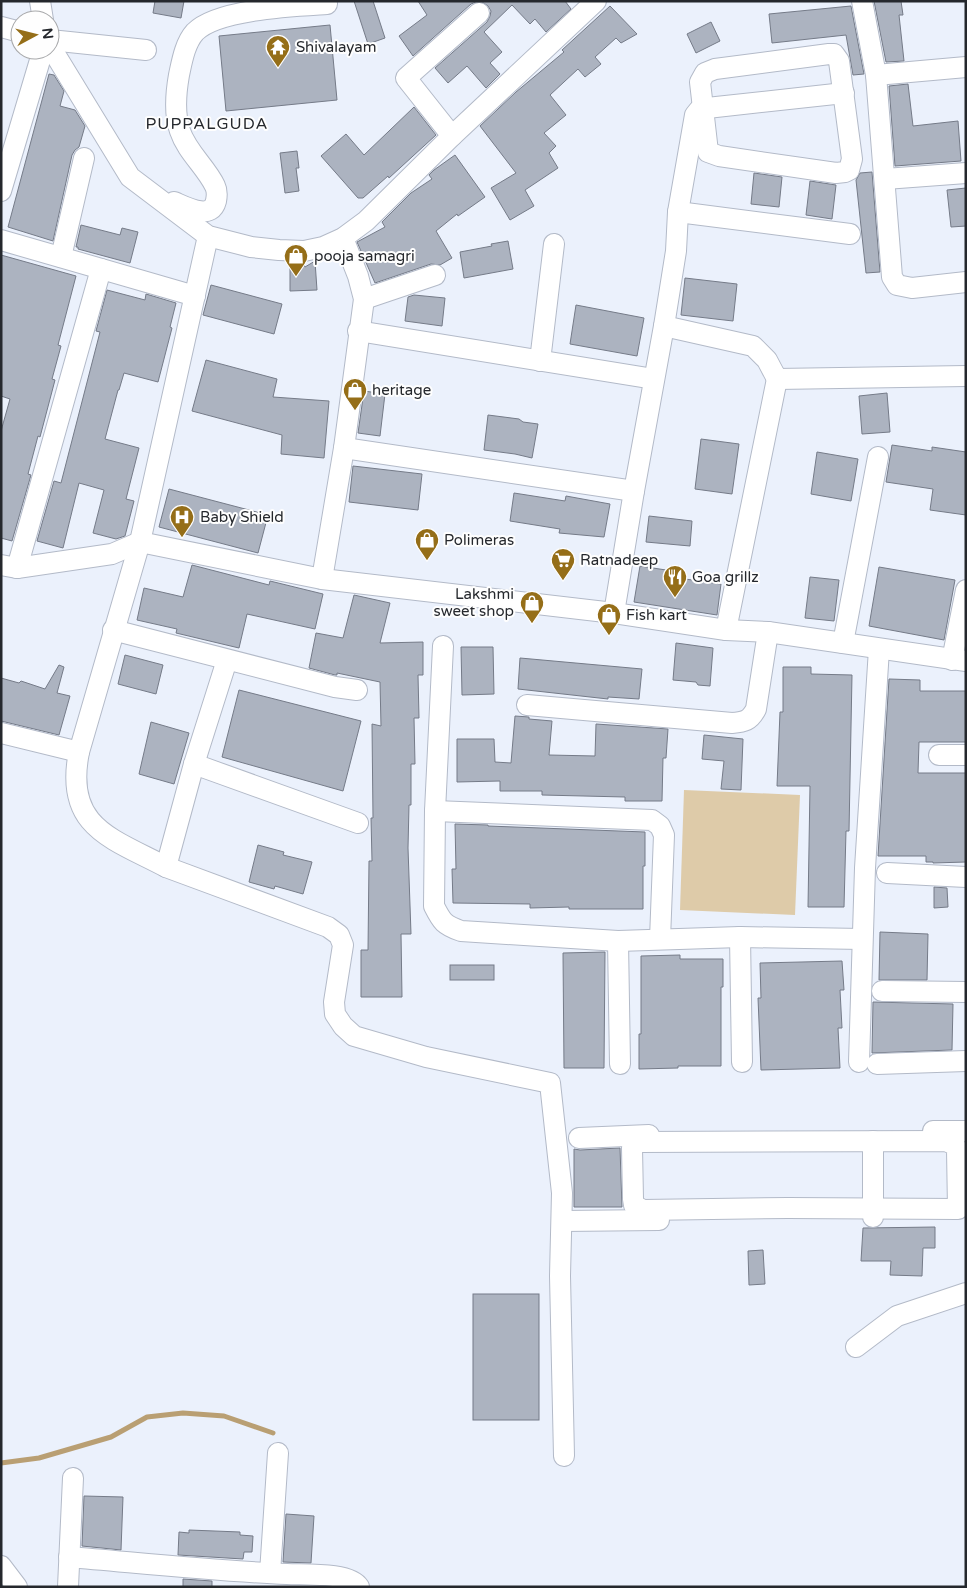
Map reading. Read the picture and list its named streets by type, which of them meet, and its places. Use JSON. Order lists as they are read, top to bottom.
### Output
{
  "districts": ["PUPPALGUDA"],
  "places": {
    "temple": ["Shivalayam"],
    "shop": [
      "pooja samagri",
      "heritage",
      "Polimeras",
      "Lakshmi sweet shop",
      "Fish kart"
    ],
    "hospital": ["Baby Shield"],
    "supermarket": ["Ratnadeep"],
    "restaurant": ["Goa grillz"]
  },
  "north": "right"
}
